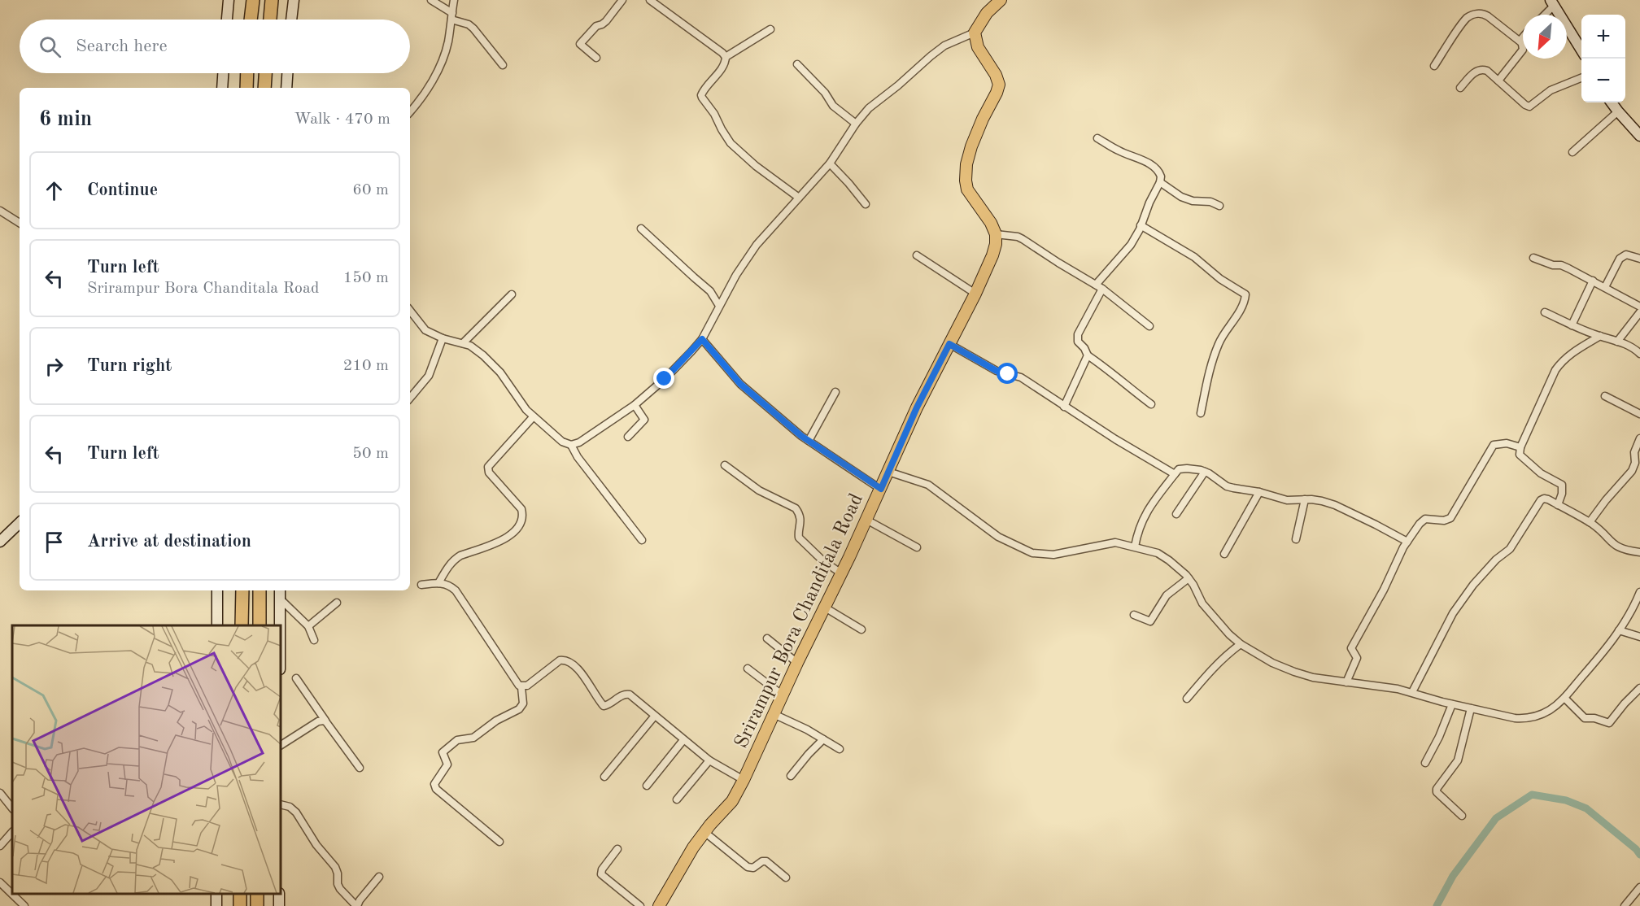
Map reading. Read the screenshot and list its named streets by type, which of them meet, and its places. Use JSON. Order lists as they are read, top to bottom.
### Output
{
  "streets": {
    "main road": ["Srirampur Bora Chanditala Road"]
  },
  "north": "bottom left",
  "page": {
    "map_buttons": ["+", "−"],
    "search": "Search here",
    "heading": ["6 min", "Walk · 470 m"],
    "list": [
      ["Continue", "60 m"],
      ["Turn left", "Srirampur Bora Chanditala Road", "150 m"],
      ["Turn right", "210 m"],
      ["Turn left", "50 m"],
      "Arrive at destination"
    ]
  }
}
